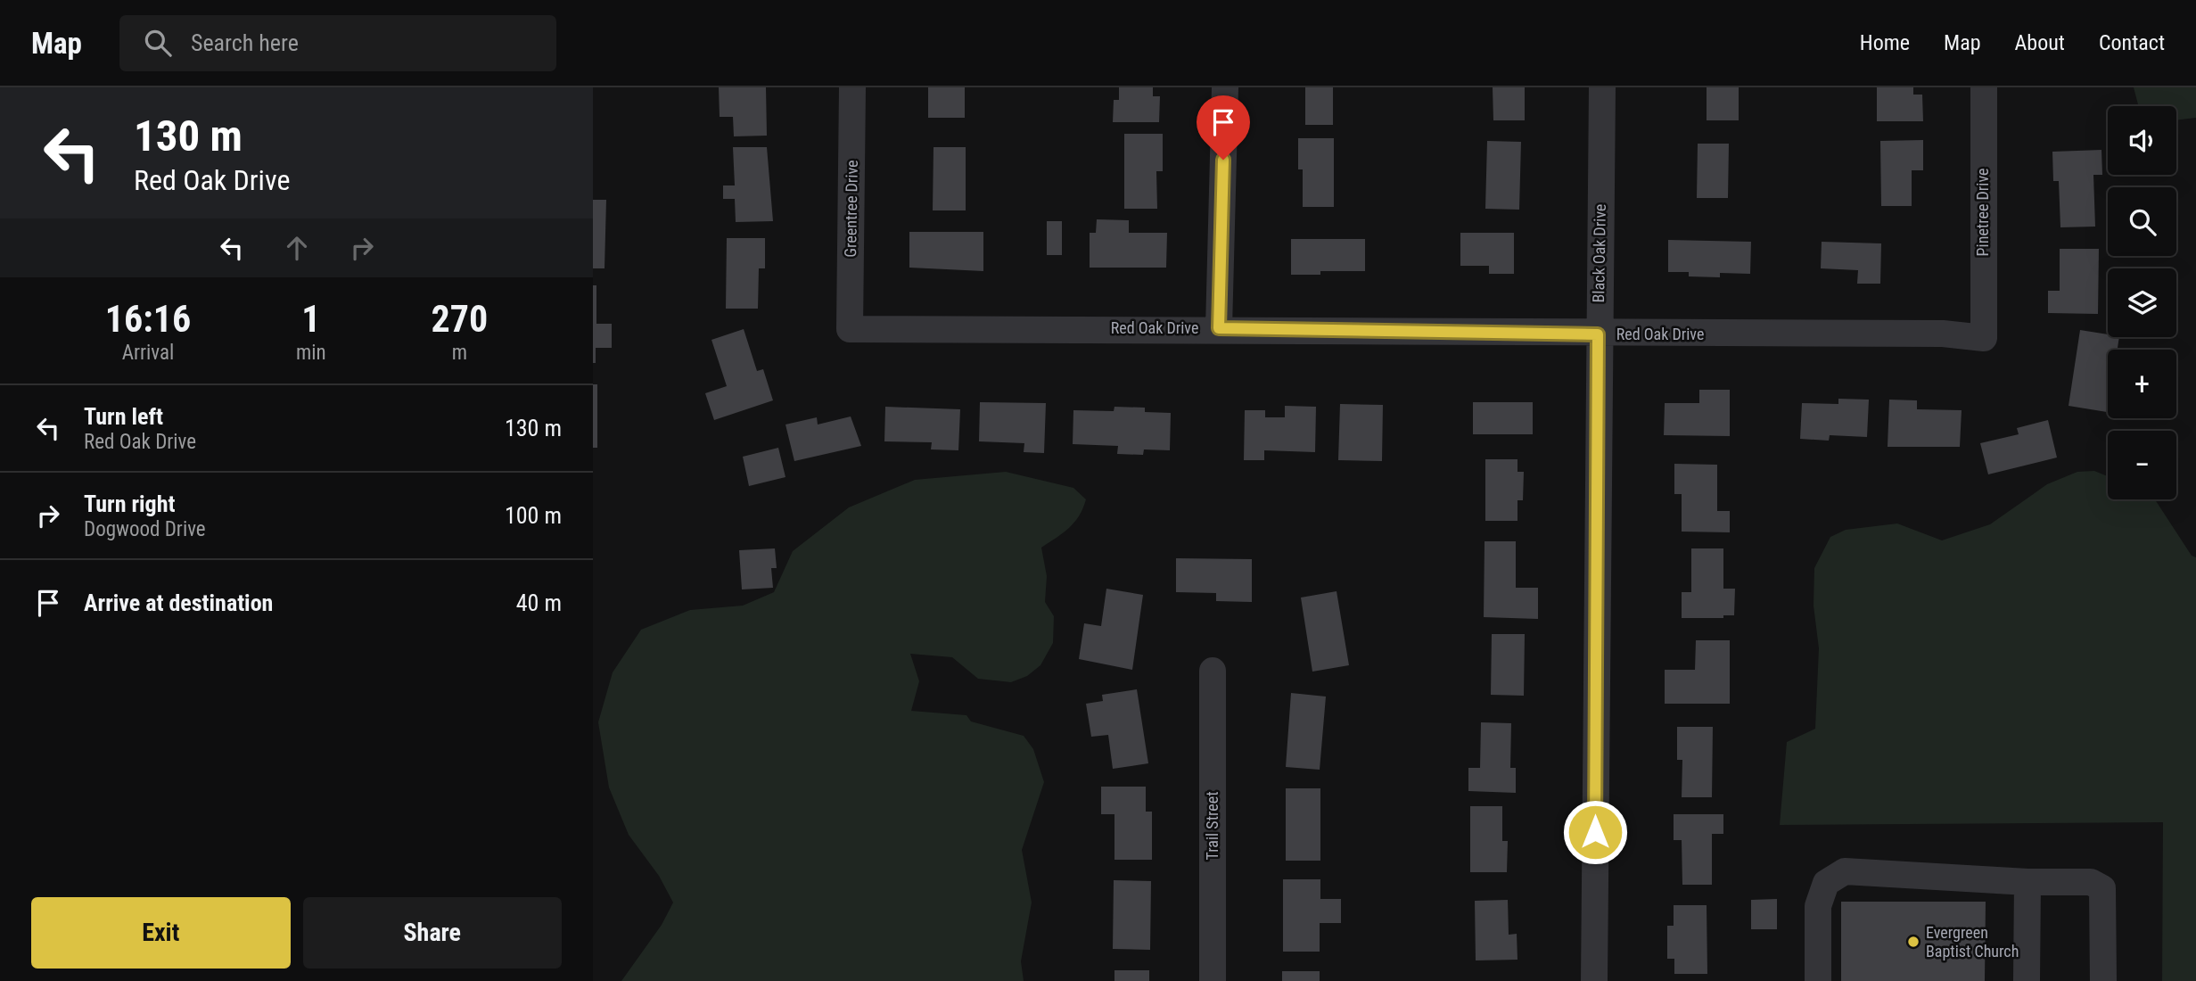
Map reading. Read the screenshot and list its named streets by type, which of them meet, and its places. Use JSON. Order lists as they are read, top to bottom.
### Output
{
  "streets": {
    "street": [
      "Greentree Drive",
      "Pinetree Drive",
      "Black Oak Drive",
      "Red Oak Drive",
      "Trail Street"
    ]
  },
  "crossings": [
    ["Greentree Drive", "Red Oak Drive"],
    ["Pinetree Drive", "Red Oak Drive"],
    ["Black Oak Drive", "Red Oak Drive"]
  ],
  "places": ["Evergreen Baptist Church"],
  "page": {
    "header": "Map",
    "search": "Search here",
    "nav": [
      "Home",
      "Map",
      "About",
      "Contact"
    ],
    "turn": ["130 m", "Red Oak Drive"],
    "map_buttons": ["+", "−"],
    "eta": [
      "16:16",
      "Arrival",
      "1",
      "min",
      "270",
      "m"
    ],
    "list": [
      {
        "name": "Turn left",
        "note": "Red Oak Drive",
        "value": "130 m"
      },
      {
        "name": "Turn right",
        "note": "Dogwood Drive",
        "value": "100 m"
      },
      {
        "name": "Arrive at destination",
        "value": "40 m"
      }
    ],
    "buttons": ["Exit", "Share"]
  }
}
